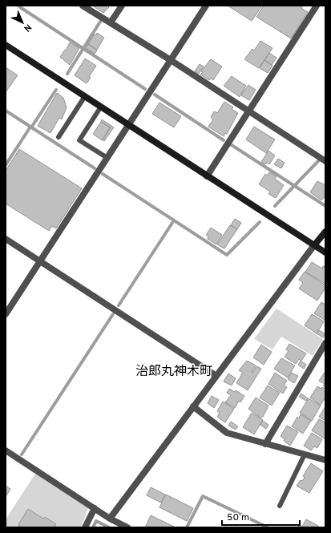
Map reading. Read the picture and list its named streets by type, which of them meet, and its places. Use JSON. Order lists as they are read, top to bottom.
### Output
{
  "districts": ["治郎丸神木町"],
  "scale_bar": "50 m",
  "north": "bottom right"
}
